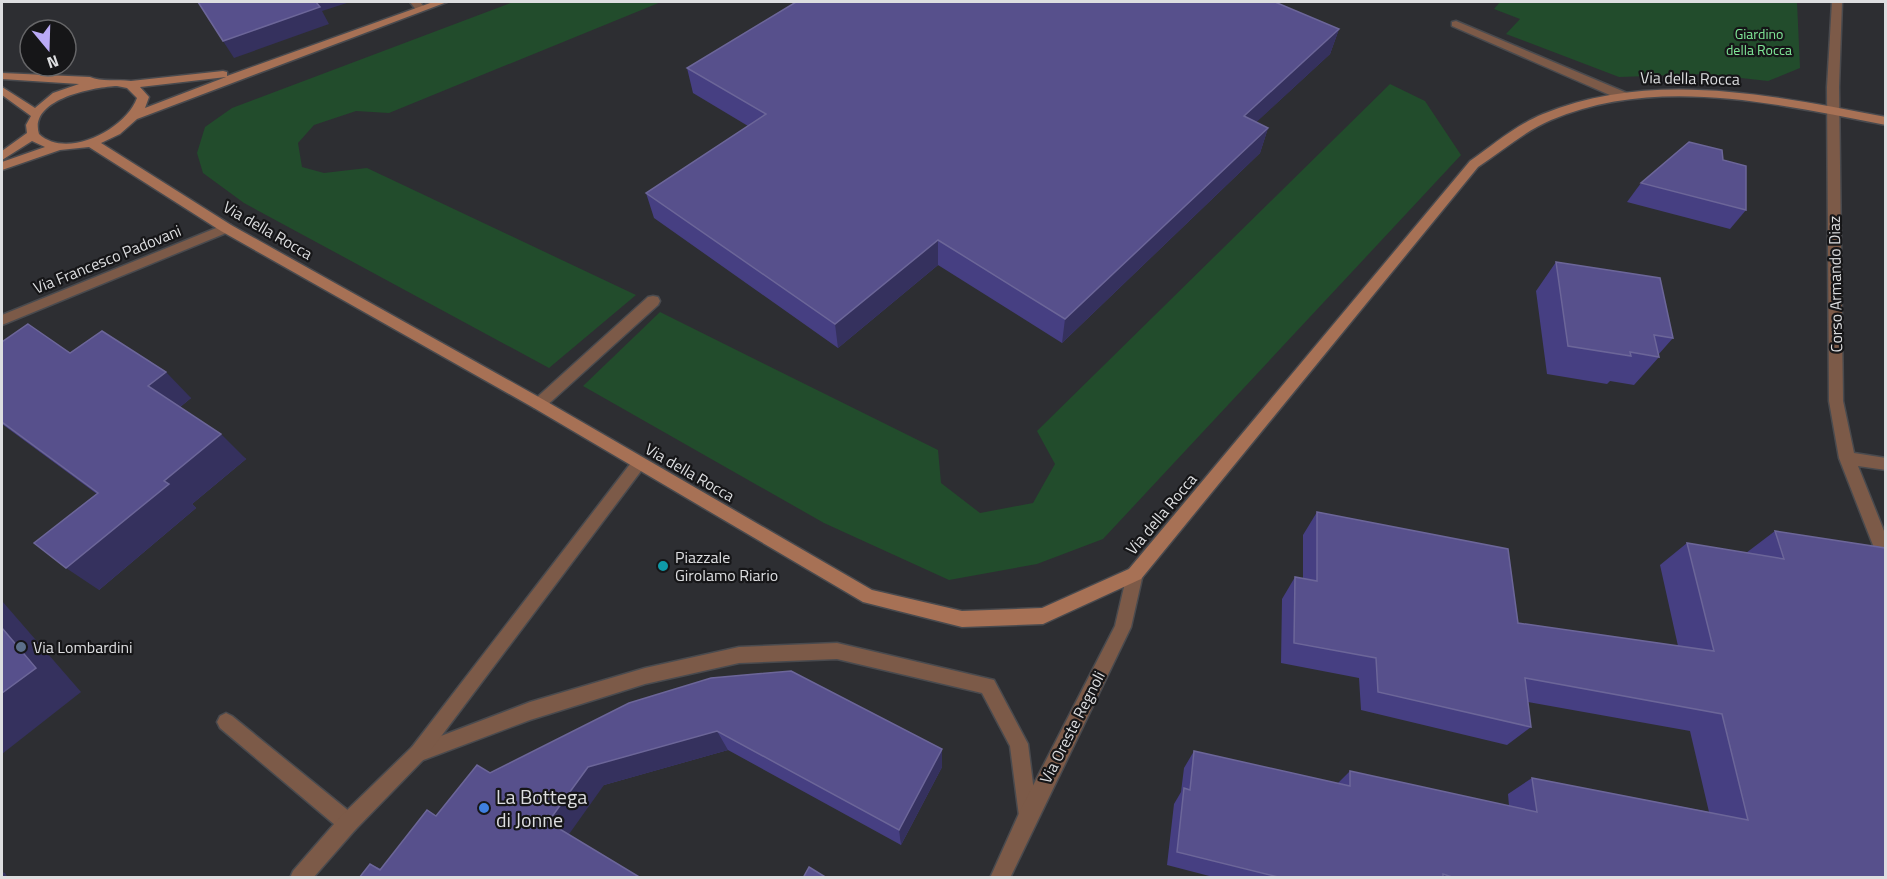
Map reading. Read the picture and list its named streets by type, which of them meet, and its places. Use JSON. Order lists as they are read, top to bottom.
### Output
{
  "streets": {
    "main road": ["Via della Rocca"],
    "street": ["Via Francesco Padovani", "Corso Armando Diaz", "Via Oreste Regnoli"]
  },
  "crossings": [
    ["Via della Rocca", "Via Francesco Padovani"],
    ["Via della Rocca", "Corso Armando Diaz"],
    ["Via della Rocca", "Via Oreste Regnoli"]
  ],
  "parks": ["Giardino della Rocca"],
  "places": ["Piazzale Girolamo Riario", "Via Lombardini", "La Bottega di Jonne"],
  "north": "bottom"
}
